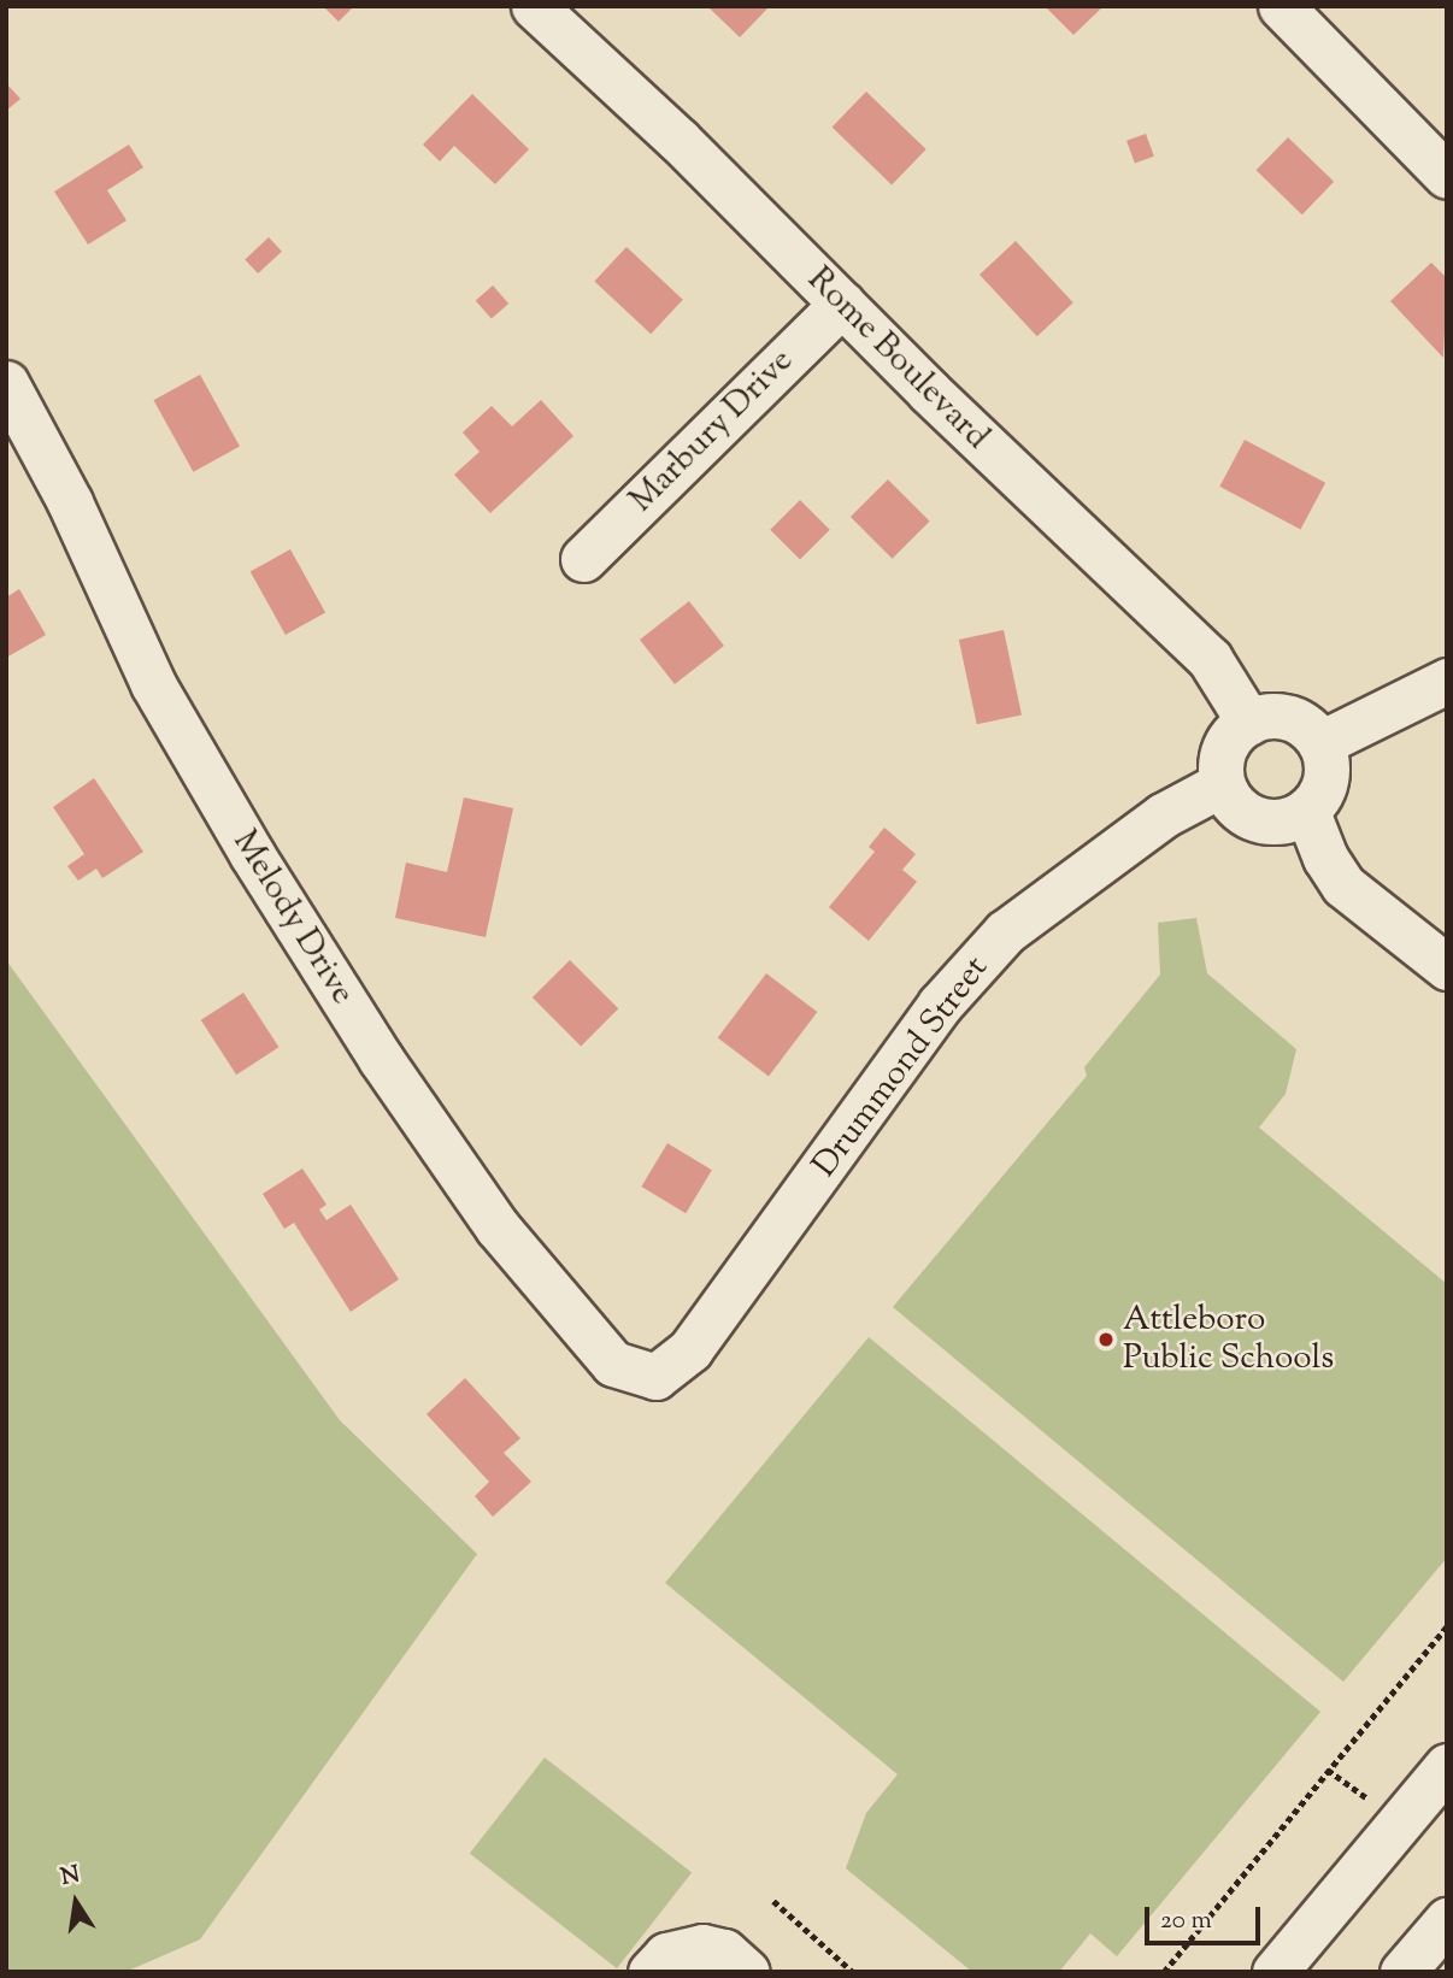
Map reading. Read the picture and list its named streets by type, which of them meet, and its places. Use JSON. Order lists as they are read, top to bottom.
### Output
{
  "streets": {
    "street": [
      "Rome Boulevard",
      "Marbury Drive",
      "Melody Drive",
      "Drummond Street"
    ]
  },
  "crossings": [
    ["Rome Boulevard", "Marbury Drive"],
    ["Rome Boulevard", "Drummond Street"],
    ["Melody Drive", "Drummond Street"]
  ],
  "places": ["Attleboro Public Schools"],
  "scale_bar": "20 m",
  "north": "top"
}
